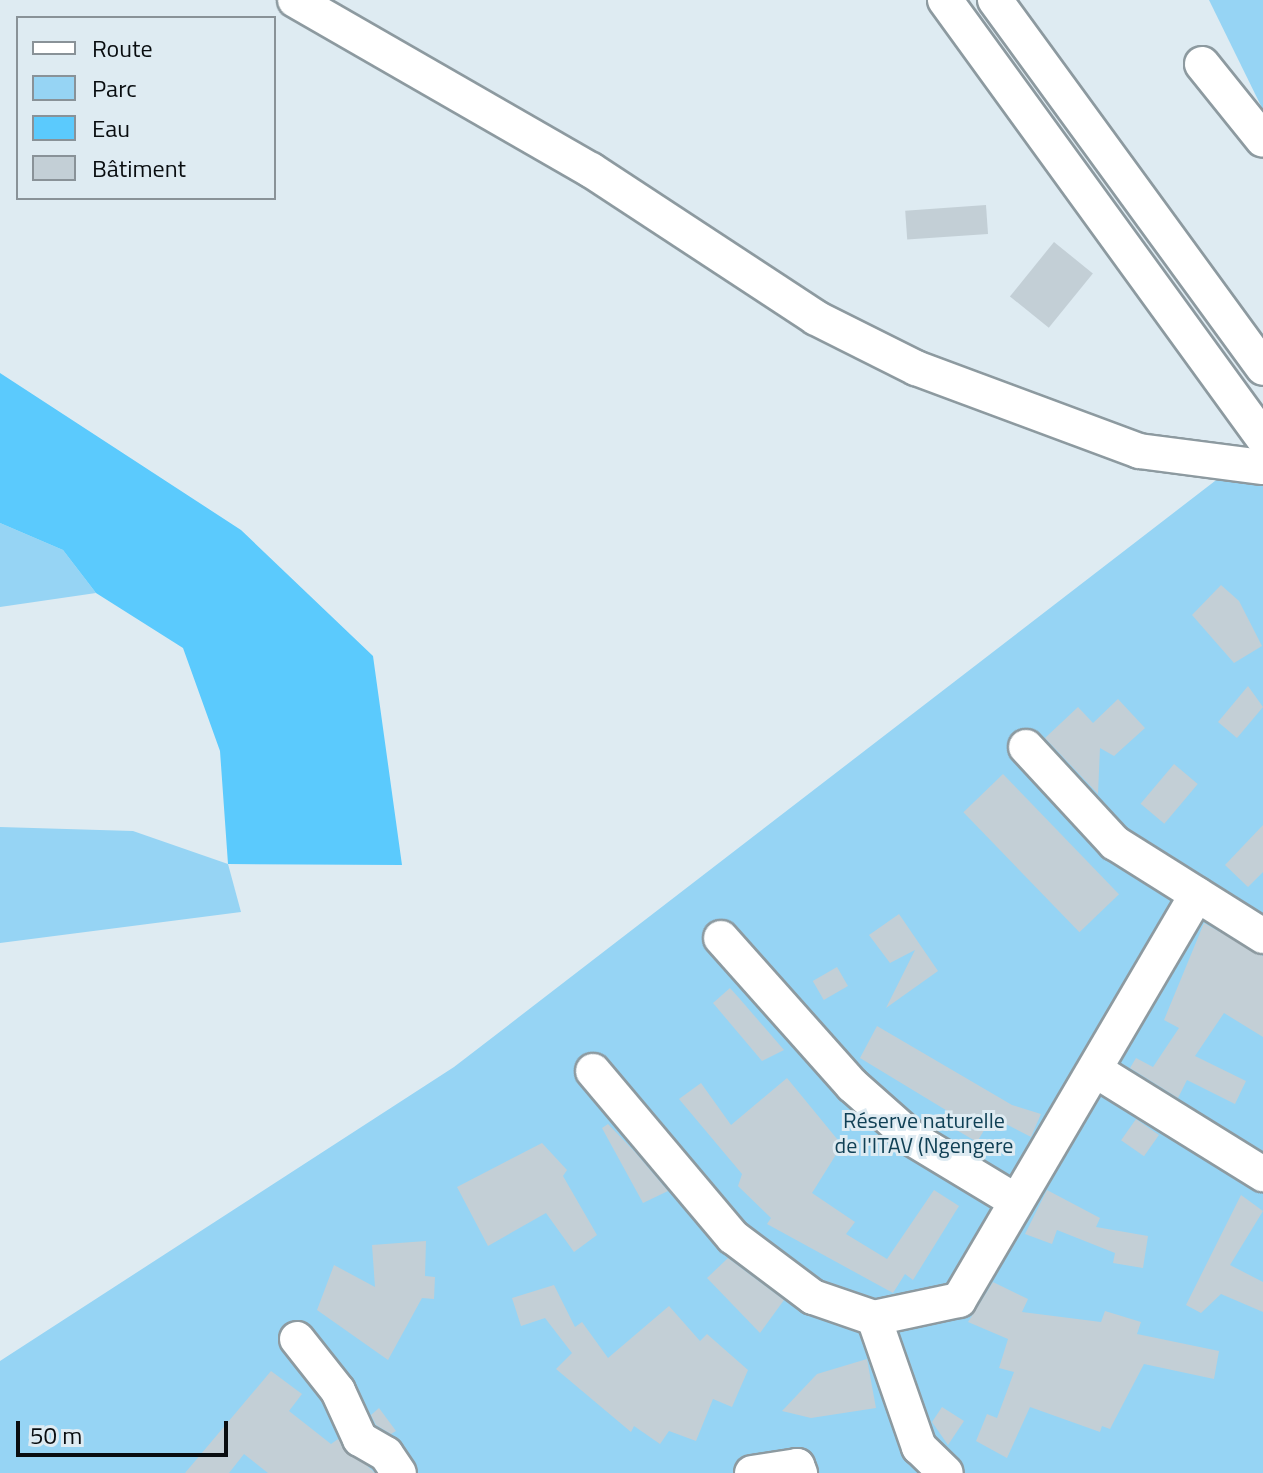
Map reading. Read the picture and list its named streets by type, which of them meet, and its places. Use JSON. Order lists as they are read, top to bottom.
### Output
{
  "parks": ["Réserve naturelle de l'ITAV (Ngengere"],
  "legend": [
    "Route",
    "Parc",
    "Eau",
    "Bâtiment"
  ],
  "scale_bar": "50 m"
}
